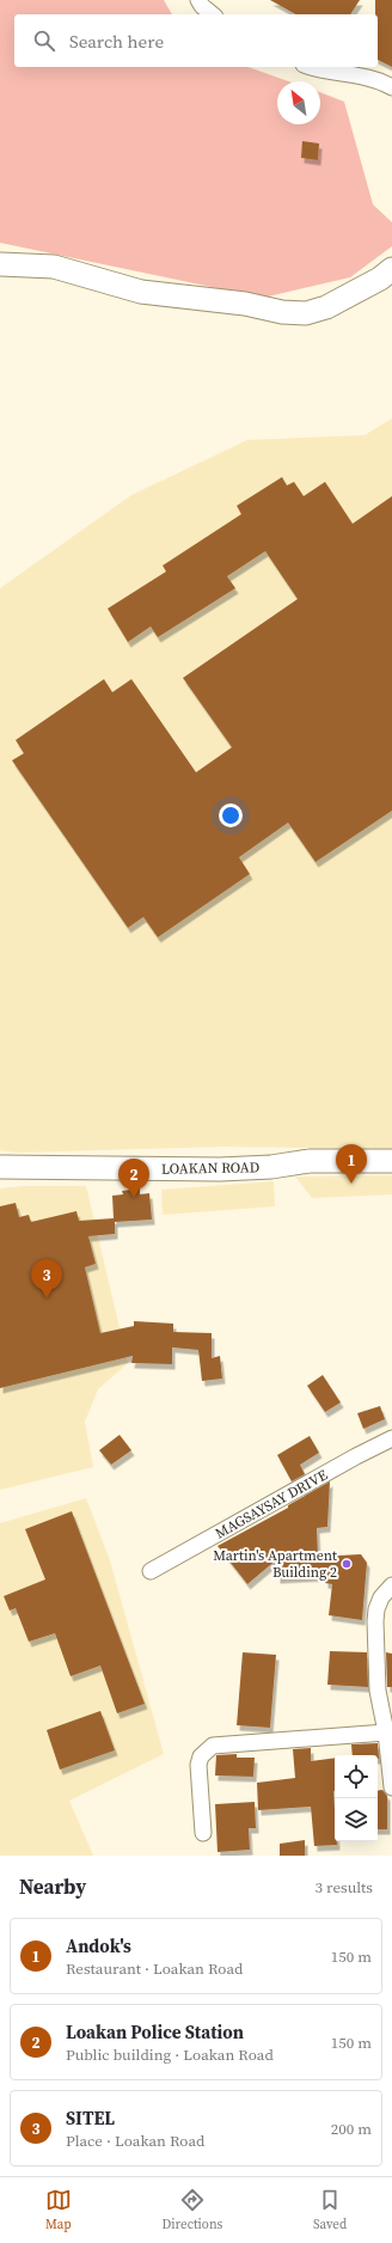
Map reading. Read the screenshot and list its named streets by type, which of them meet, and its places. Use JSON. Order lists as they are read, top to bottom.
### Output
{
  "streets": {
    "main road": ["LOAKAN ROAD"],
    "street": ["MAGSAYSAY DRIVE"]
  },
  "places": ["Martin's Apartment Building 2"],
  "north": "top left",
  "page": {
    "search": "Search here",
    "pins": ["1", "2", "3"],
    "heading": ["Nearby", "3 results"],
    "list": [
      {
        "mark": "1",
        "name": "Andok's",
        "note": "Restaurant · Loakan Road",
        "value": "150 m"
      },
      {
        "mark": "2",
        "name": "Loakan Police Station",
        "note": "Public building · Loakan Road",
        "value": "150 m"
      },
      {
        "mark": "3",
        "name": "SITEL",
        "note": "Place · Loakan Road",
        "value": "200 m"
      }
    ],
    "nav": ["Map", "Directions", "Saved"]
  }
}
